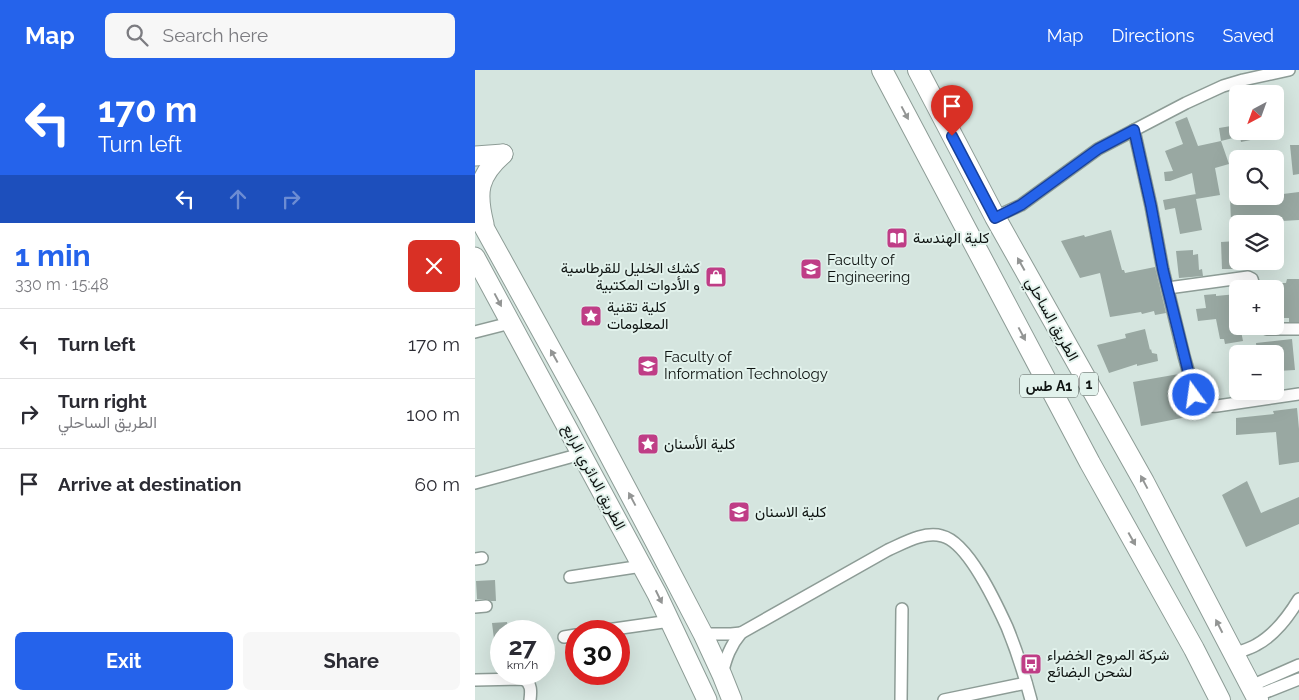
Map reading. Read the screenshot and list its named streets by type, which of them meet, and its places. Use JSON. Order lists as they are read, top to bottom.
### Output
{
  "streets": {
    "highway": ["الطريق الساحلي", "1", "طس A1"],
    "main road": ["الطريق الدائري الرابع"]
  },
  "places": {
    "library": ["كلية الهندسة"],
    "school or university": ["Faculty of Engineering", "Faculty of Information Technology", "كلية الاسنان"],
    "shop": ["كشك الخليل للقرطاسية و الأدوات المكتبية"],
    "place": ["كلية تقنية المعلومات", "كلية الأسنان"],
    "bus stop": ["شركة المروج الخضراء لشحن البضائع"]
  },
  "north": "bottom left",
  "page": {
    "header": "Map",
    "search": "Search here",
    "nav": ["Map", "Directions", "Saved"],
    "turn": ["170 m", "Turn left"],
    "map_buttons": ["+", "−"],
    "heading": ["1 min", "330 m · 15:48"],
    "list": [
      {
        "name": "Turn left",
        "value": "170 m"
      },
      {
        "name": "Turn right",
        "note": "الطريق الساحلي",
        "value": "100 m"
      },
      {
        "name": "Arrive at destination",
        "value": "60 m"
      }
    ],
    "speed": "27 km/h",
    "limit": "30",
    "buttons": ["Exit", "Share"]
  }
}
